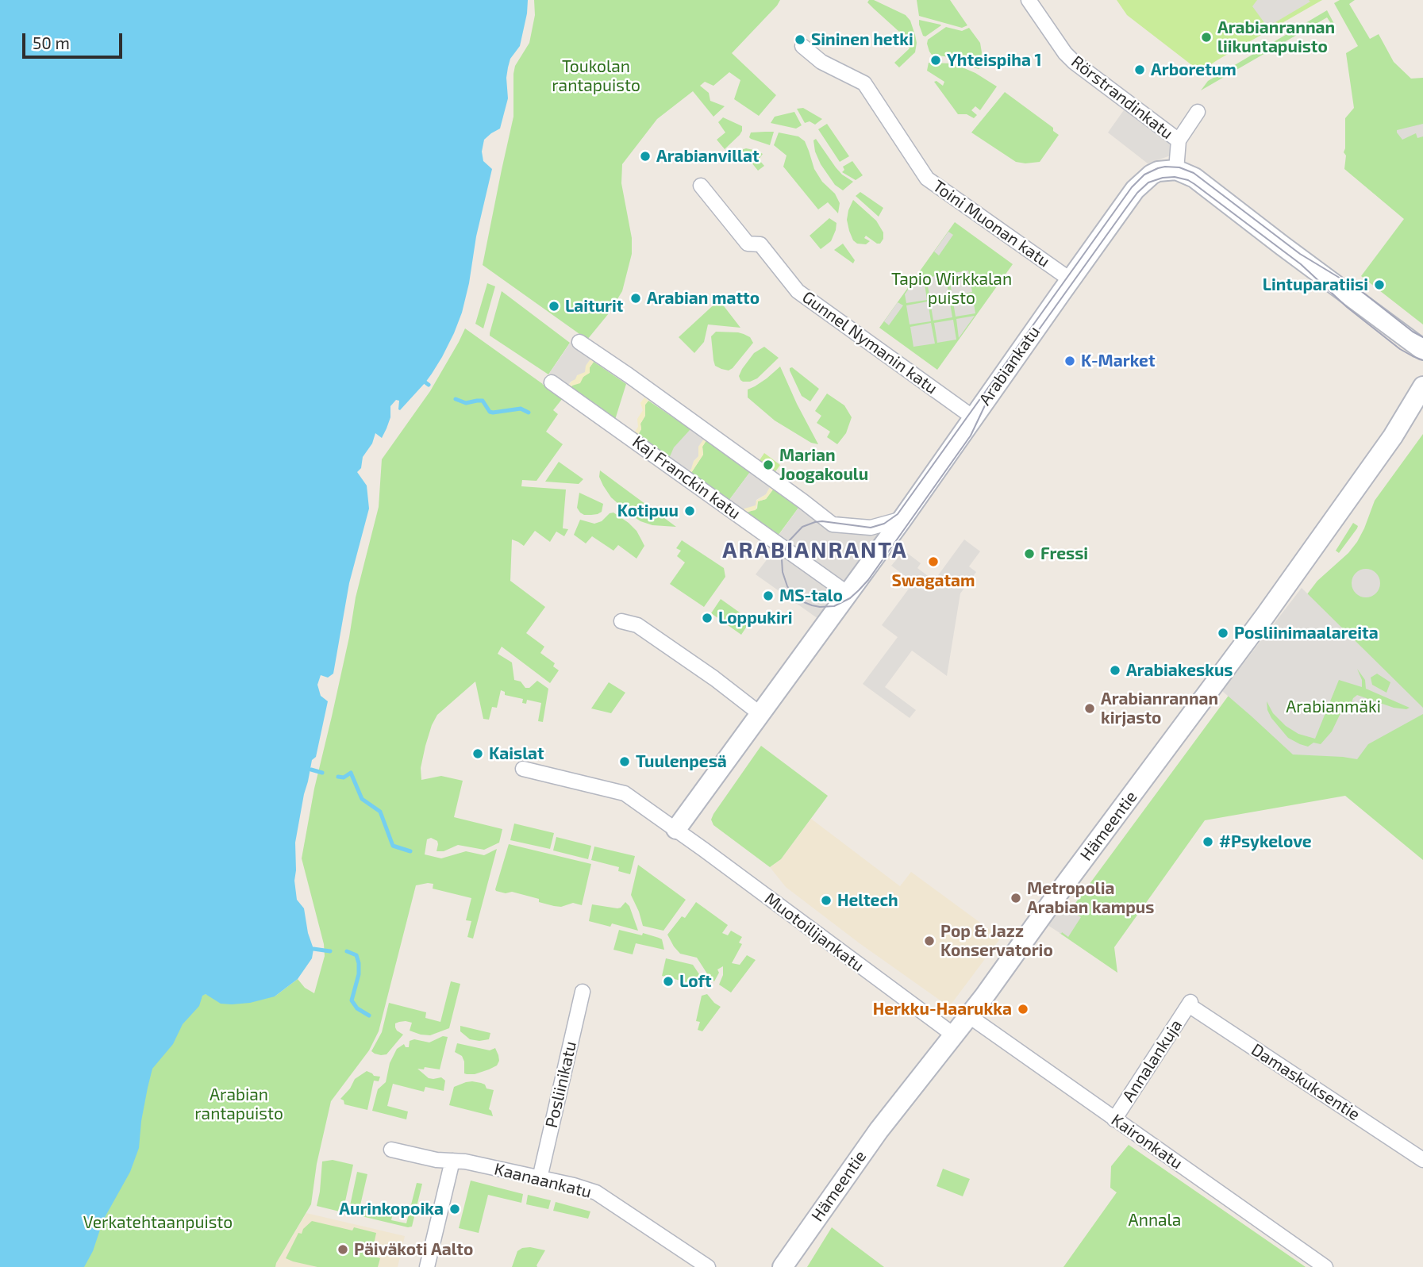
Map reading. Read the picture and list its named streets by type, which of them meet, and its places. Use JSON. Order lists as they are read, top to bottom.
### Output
{
  "streets": {
    "street": [
      "Rörstrandinkatu",
      "Toini Muonan katu",
      "Gunnel Nymanin katu",
      "Arabiankatu",
      "Kaj Franckin katu",
      "Hämeentie",
      "Muotoilijankatu",
      "Annalankuja",
      "Damaskuksentie",
      "Posliinikatu",
      "Kaironkatu",
      "Kaanaankatu"
    ]
  },
  "crossings": [
    ["Toini Muonan katu", "Arabiankatu"],
    ["Gunnel Nymanin katu", "Arabiankatu"],
    ["Arabiankatu", "Kaj Franckin katu"],
    ["Arabiankatu", "Muotoilijankatu"],
    ["Hämeentie", "Muotoilijankatu"],
    ["Hämeentie", "Kaironkatu"],
    ["Annalankuja", "Damaskuksentie"],
    ["Annalankuja", "Kaironkatu"],
    ["Posliinikatu", "Kaanaankatu"]
  ],
  "districts": ["ARABIANRANTA"],
  "parks": [
    "Toukolan rantapuisto",
    "Tapio Wirkkalan puisto",
    "Arabianmäki",
    "Arabian rantapuisto",
    "Annala",
    "Verkatehtaanpuisto"
  ],
  "places": [
    "Arabianrannan liikuntapuisto",
    "Sininen hetki",
    "Yhteispiha 1",
    "Arboretum",
    "Arabianvillat",
    "Lintuparatiisi",
    "Arabian matto",
    "Laiturit",
    "K-Market",
    "Marian Joogakoulu",
    "Kotipuu",
    "Fressi",
    "Swagatam",
    "MS-talo",
    "Loppukiri",
    "Posliinimaalareita",
    "Arabiakeskus",
    "Arabianrannan kirjasto",
    "Kaislat",
    "Tuulenpesä",
    "#Psykelove",
    "Metropolia Arabian kampus",
    "Heltech",
    "Pop & Jazz Konservatorio",
    "Loft",
    "Herkku-Haarukka",
    "Aurinkopoika",
    "Päiväkoti Aalto"
  ],
  "scale_bar": "50 m"
}
